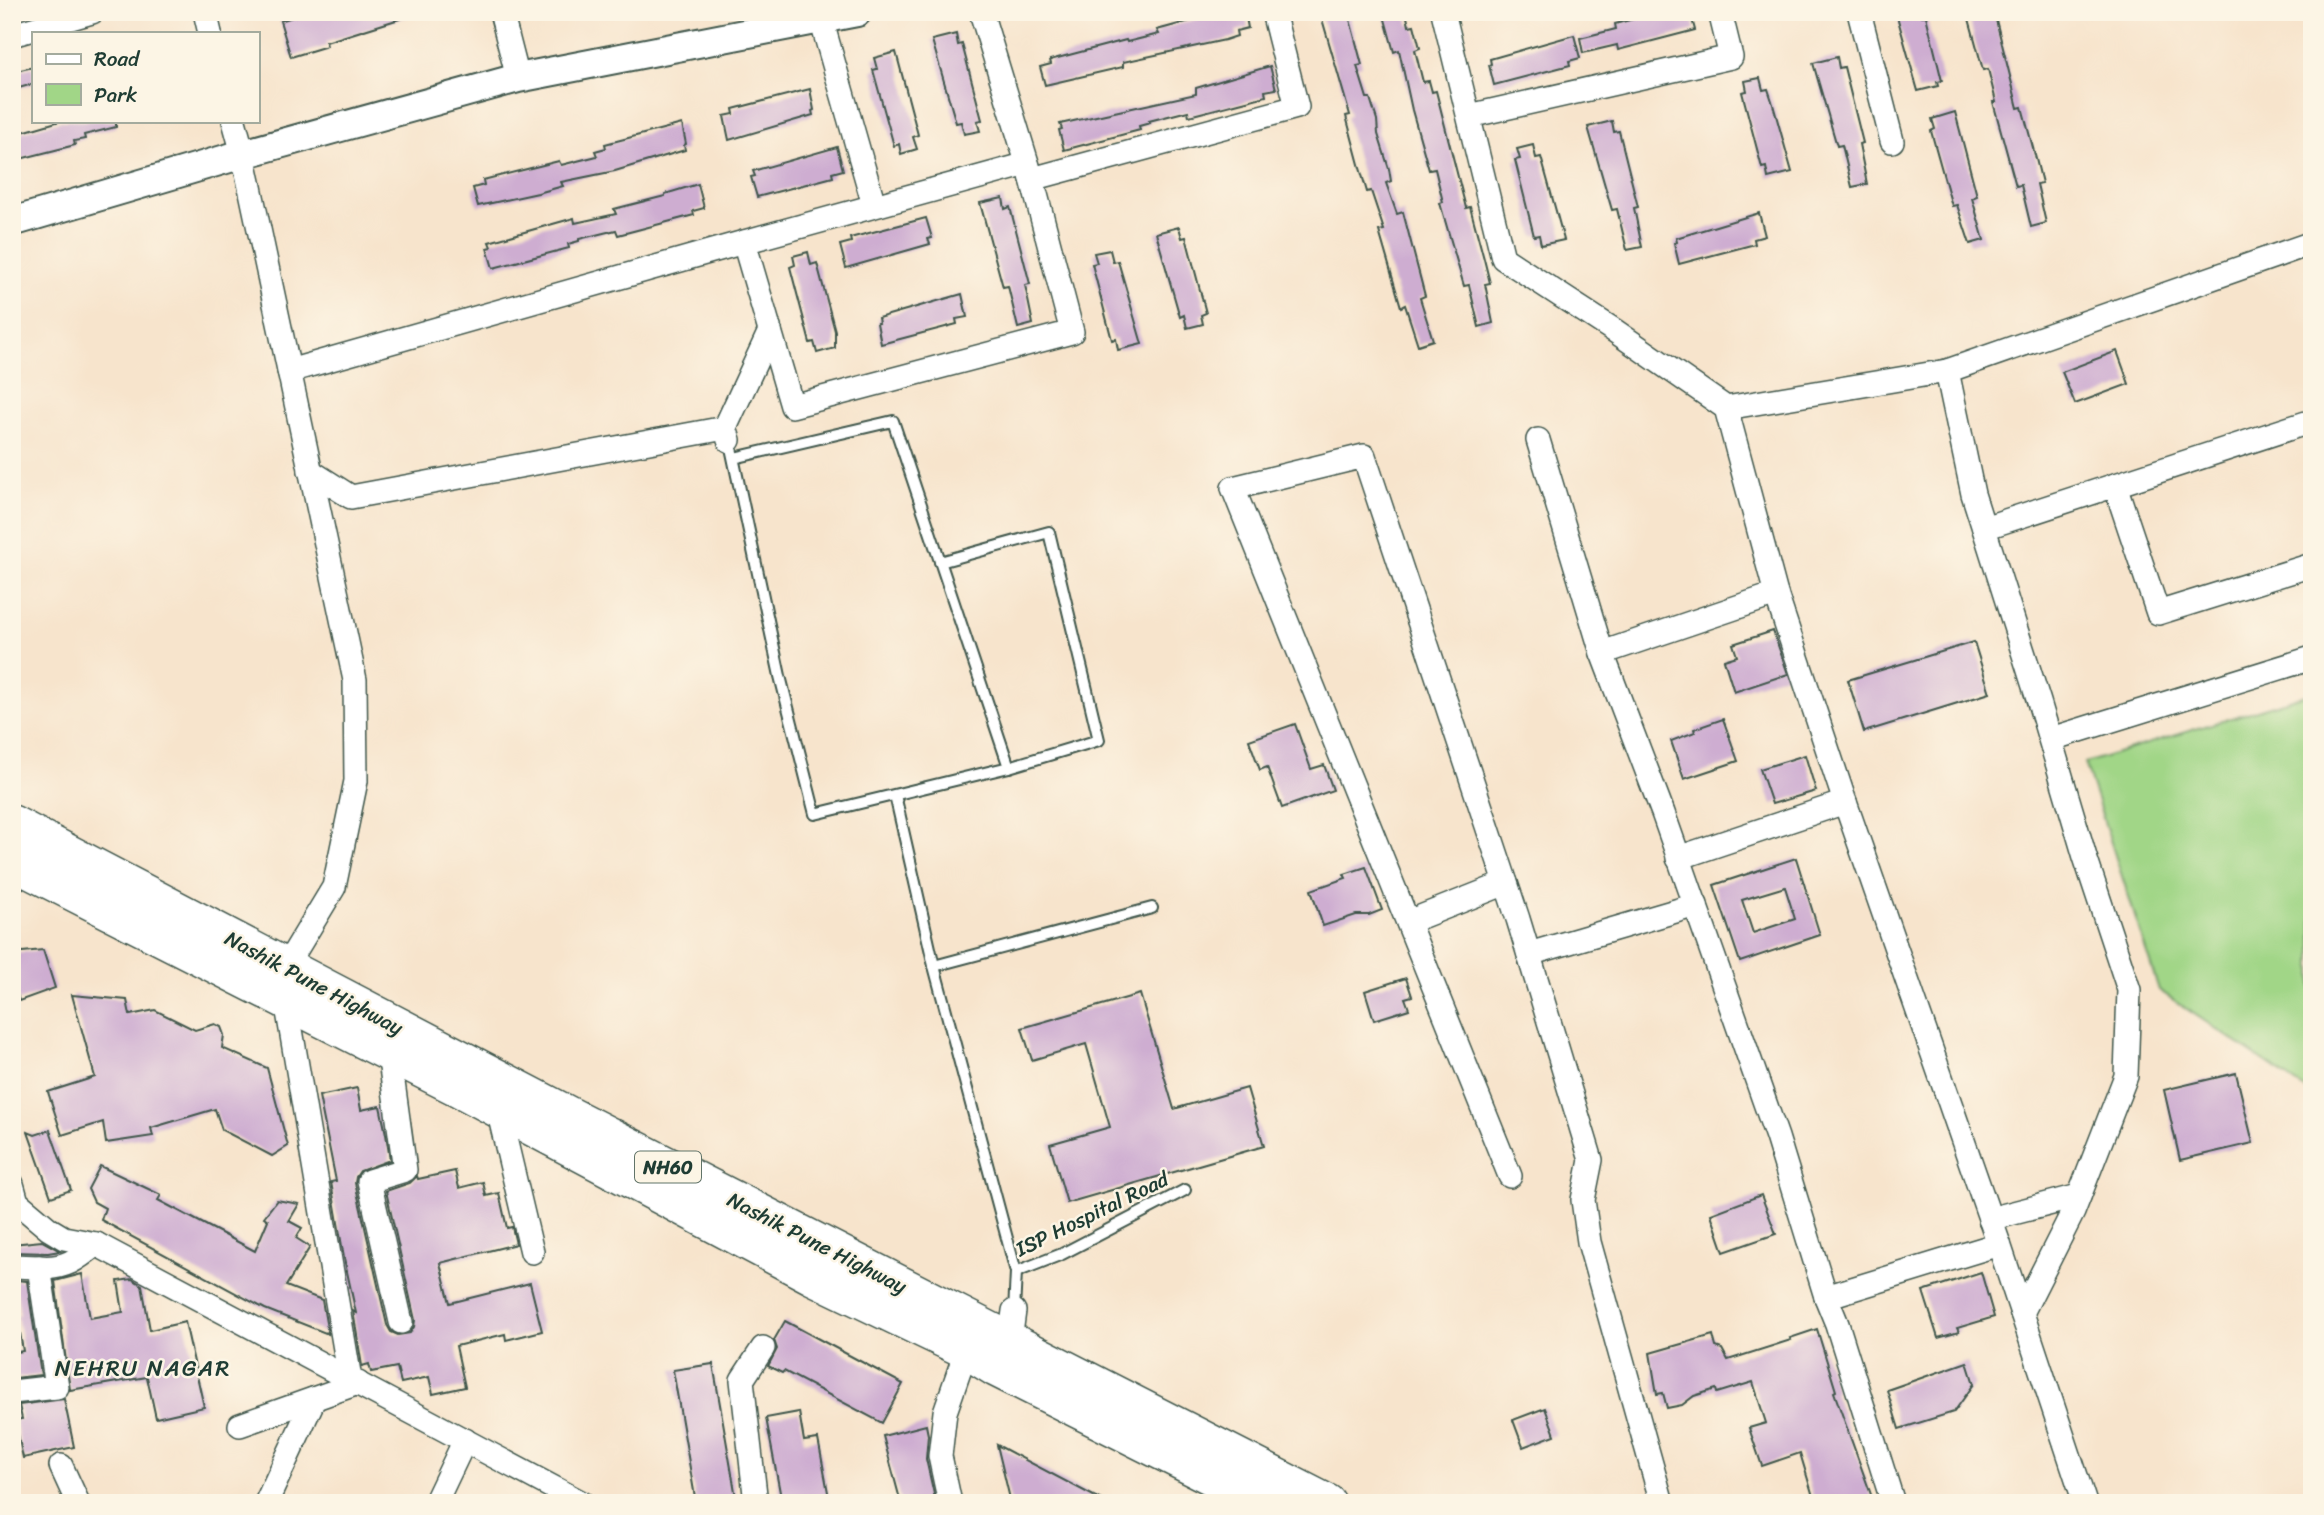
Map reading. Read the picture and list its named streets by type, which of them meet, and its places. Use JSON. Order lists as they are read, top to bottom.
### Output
{
  "streets": {
    "highway": ["Nashik Pune Highway", "NH60"],
    "lane": ["ISP Hospital Road"]
  },
  "districts": ["NEHRU NAGAR"],
  "legend": ["Road", "Park"]
}
